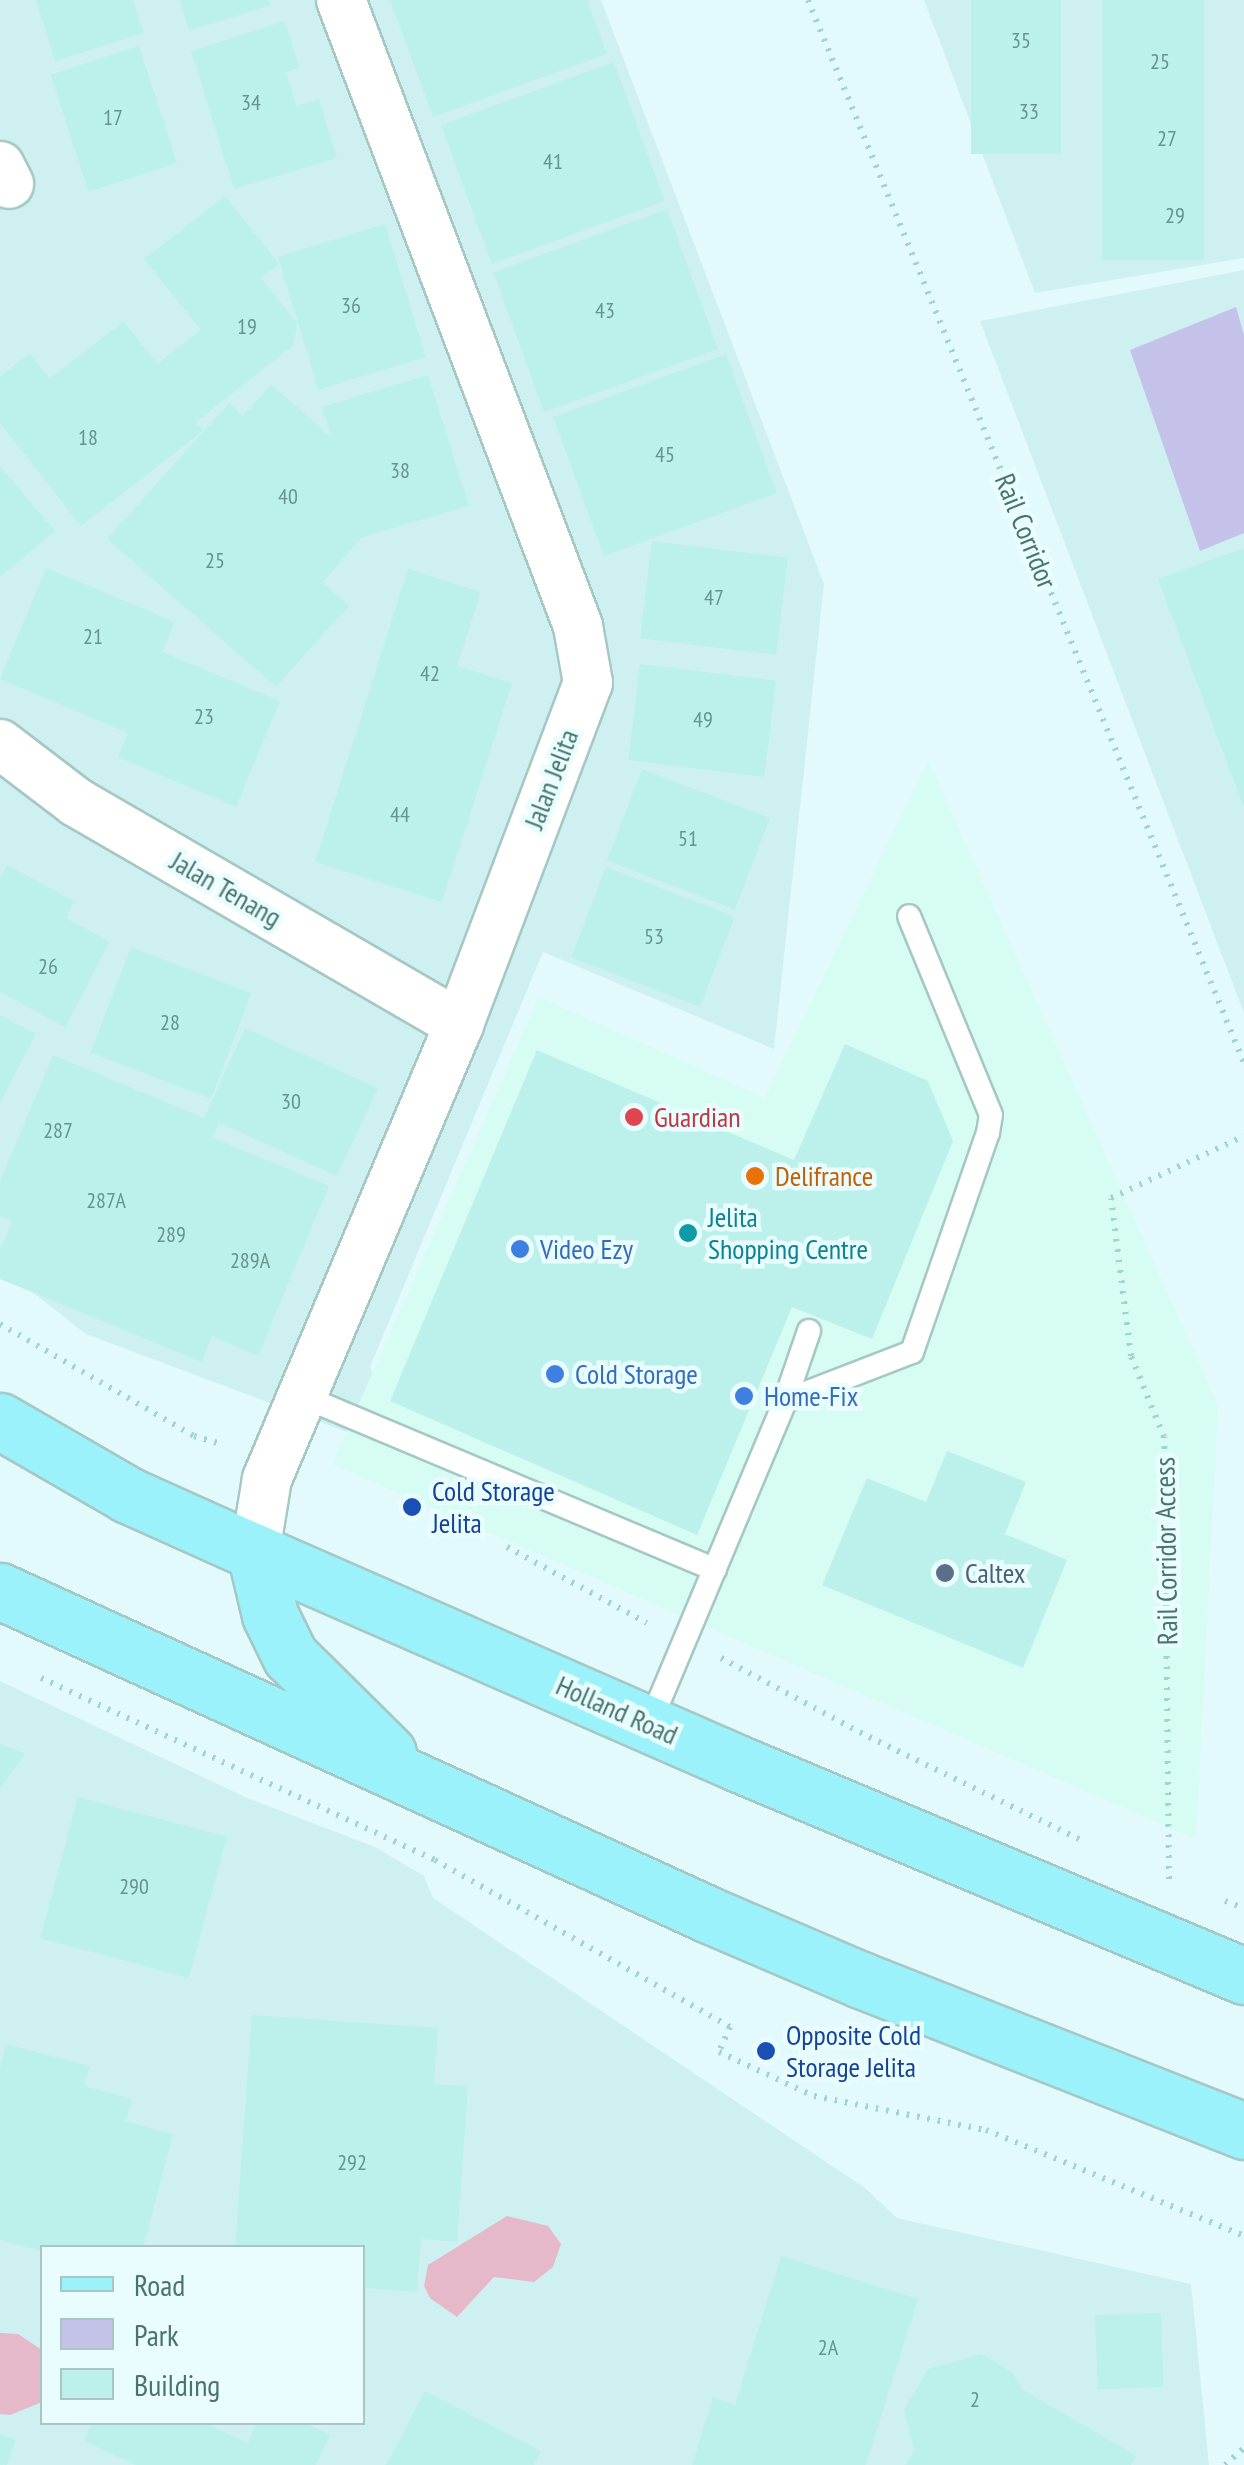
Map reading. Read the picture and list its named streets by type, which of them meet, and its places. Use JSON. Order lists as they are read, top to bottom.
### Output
{
  "streets": {
    "main road": ["Holland Road"],
    "street": ["Jalan Jelita", "Jalan Tenang"],
    "path": ["Rail Corridor", "Rail Corridor Access"]
  },
  "crossings": [
    ["Jalan Jelita", "Jalan Tenang"],
    ["Jalan Jelita", "Holland Road"]
  ],
  "places": [
    "Guardian",
    "Delifrance",
    "Jelita Shopping Centre",
    "Video Ezy",
    "Cold Storage",
    "Home-Fix",
    "Cold Storage Jelita",
    "Caltex",
    "Opposite Cold Storage Jelita"
  ],
  "house_numbers": [
    "35",
    "25",
    "34",
    "33",
    "17",
    "27",
    "41",
    "29",
    "36",
    "43",
    "19",
    "18",
    "45",
    "38",
    "40",
    "25",
    "47",
    "21",
    "42",
    "23",
    "49",
    "44",
    "51",
    "53",
    "26",
    "28",
    "30",
    "287",
    "287A",
    "289",
    "289A",
    "290",
    "292",
    "2A",
    "2"
  ],
  "legend": ["Road", "Park", "Building"]
}
